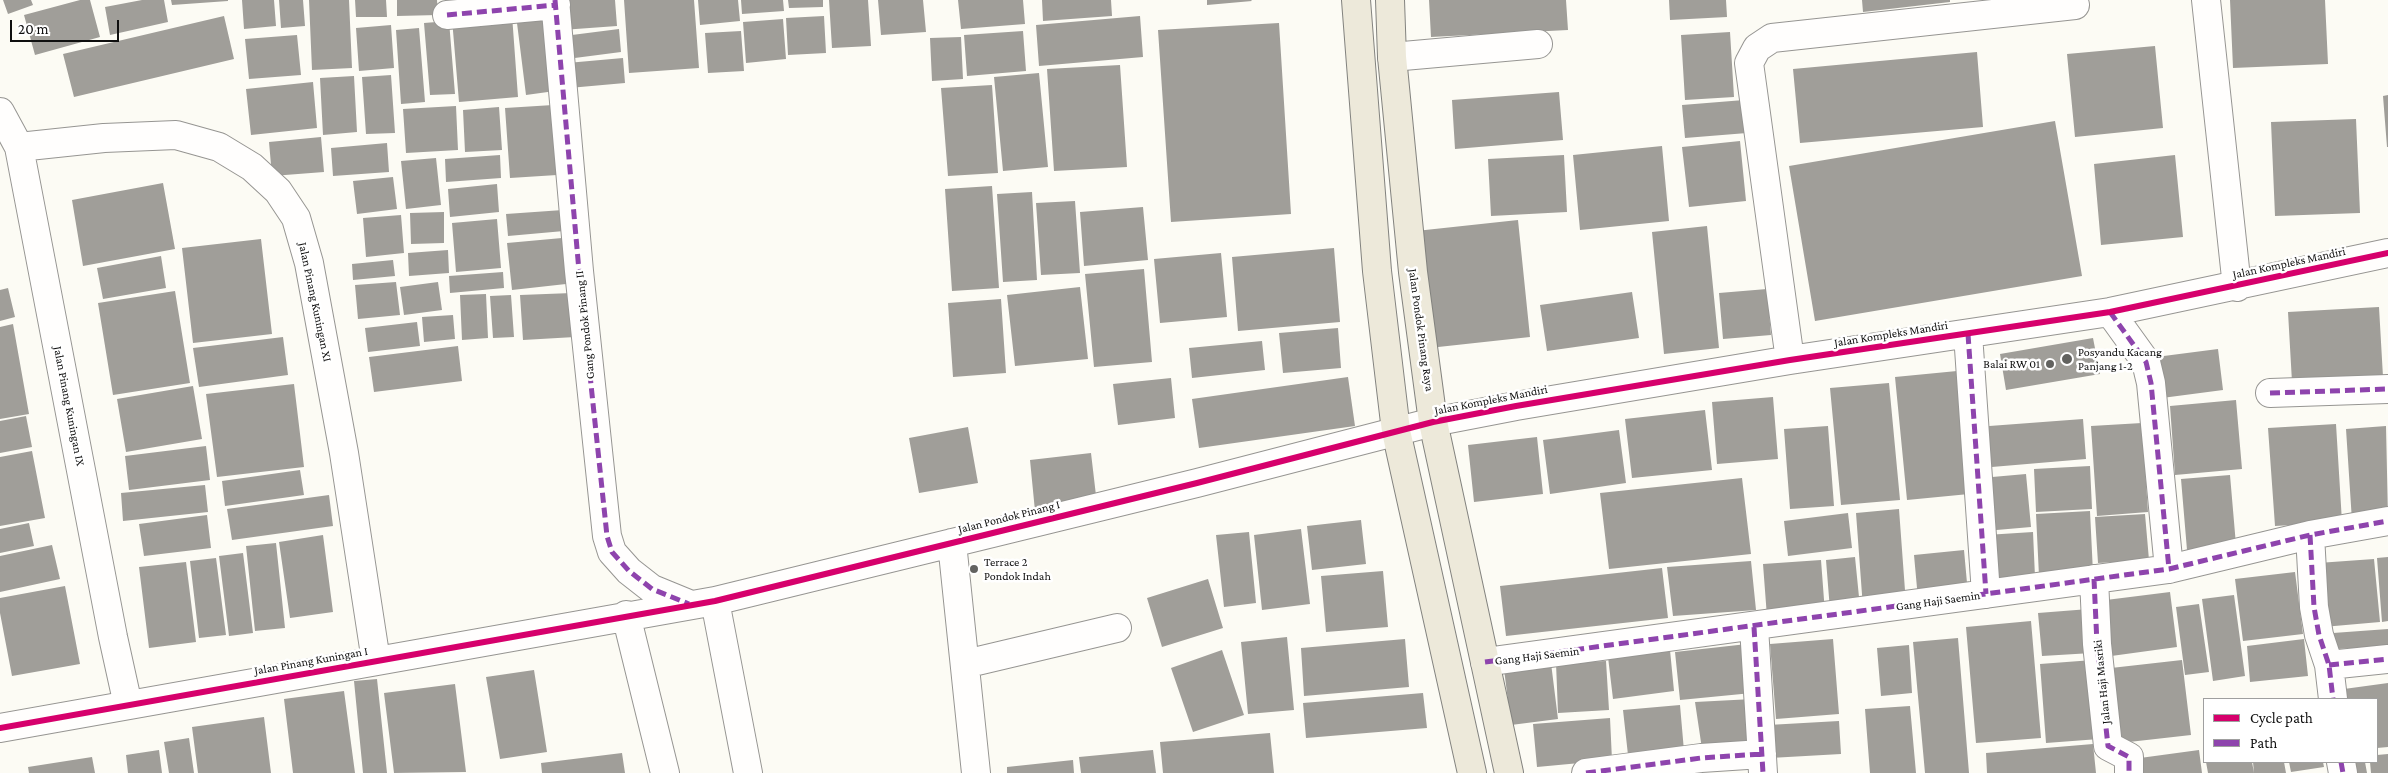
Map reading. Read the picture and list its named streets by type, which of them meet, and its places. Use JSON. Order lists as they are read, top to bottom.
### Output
{
  "streets": {
    "main road": ["Jalan Pondok Pinang Raya"],
    "street": [
      "Jalan Kompleks Mandiri",
      "Jalan Pinang Kuningan XI",
      "Gang Pondok Pinang II",
      "Jalan Pinang Kuningan IX",
      "Jalan Pondok Pinang I",
      "Gang Haji Saemin",
      "Jalan Pinang Kuningan I",
      "Jalan Haji Masriki"
    ]
  },
  "crossings": [
    ["Jalan Kompleks Mandiri", "Jalan Pondok Pinang Raya"],
    ["Jalan Kompleks Mandiri", "Jalan Pondok Pinang I"],
    ["Jalan Pinang Kuningan XI", "Jalan Pinang Kuningan IX"],
    ["Jalan Pinang Kuningan XI", "Jalan Pinang Kuningan I"],
    ["Gang Pondok Pinang II", "Jalan Pondok Pinang I"],
    ["Jalan Pondok Pinang Raya", "Gang Haji Saemin"],
    ["Jalan Pinang Kuningan IX", "Jalan Pinang Kuningan I"],
    ["Jalan Pondok Pinang I", "Jalan Pinang Kuningan I"],
    ["Gang Haji Saemin", "Jalan Haji Masriki"]
  ],
  "places": ["Posyandu Kacang Panjang 1-2", "Balai RW 01", "Terrace 2 Pondok Indah"],
  "legend": ["Cycle path", "Path"],
  "scale_bar": "20 m"
}
